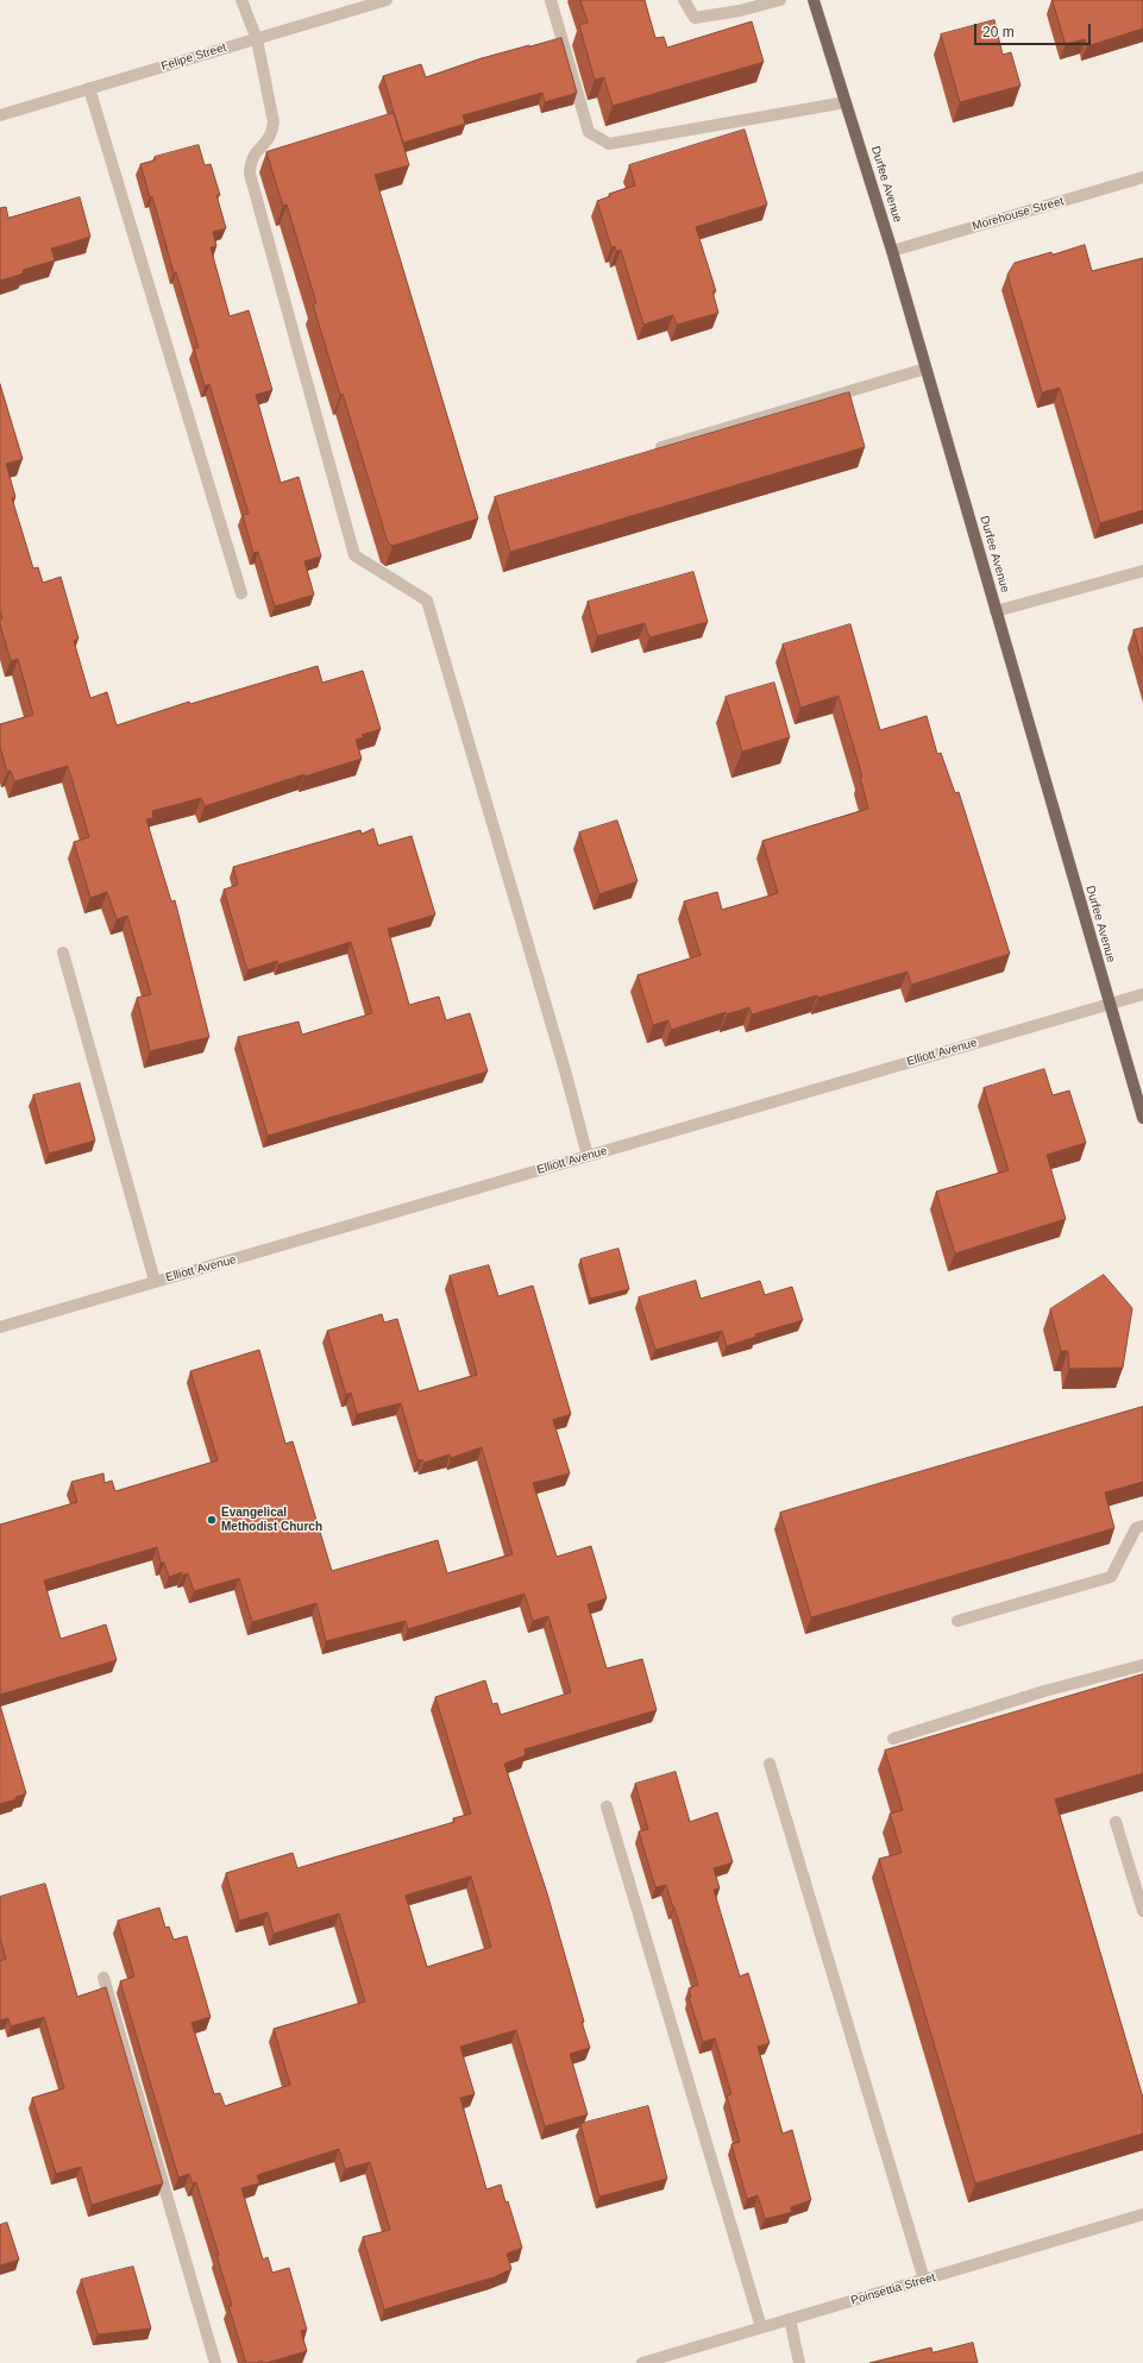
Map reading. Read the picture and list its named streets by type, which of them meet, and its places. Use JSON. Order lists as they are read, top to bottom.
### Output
{
  "streets": {
    "main road": ["Durfee Avenue"],
    "street": [
      "Felipe Street",
      "Morehouse Street",
      "Elliott Avenue",
      "Poinsettia Street"
    ]
  },
  "crossings": [
    ["Durfee Avenue", "Morehouse Street"],
    ["Durfee Avenue", "Elliott Avenue"]
  ],
  "places": ["Evangelical Methodist Church"],
  "scale_bar": "20 m"
}
